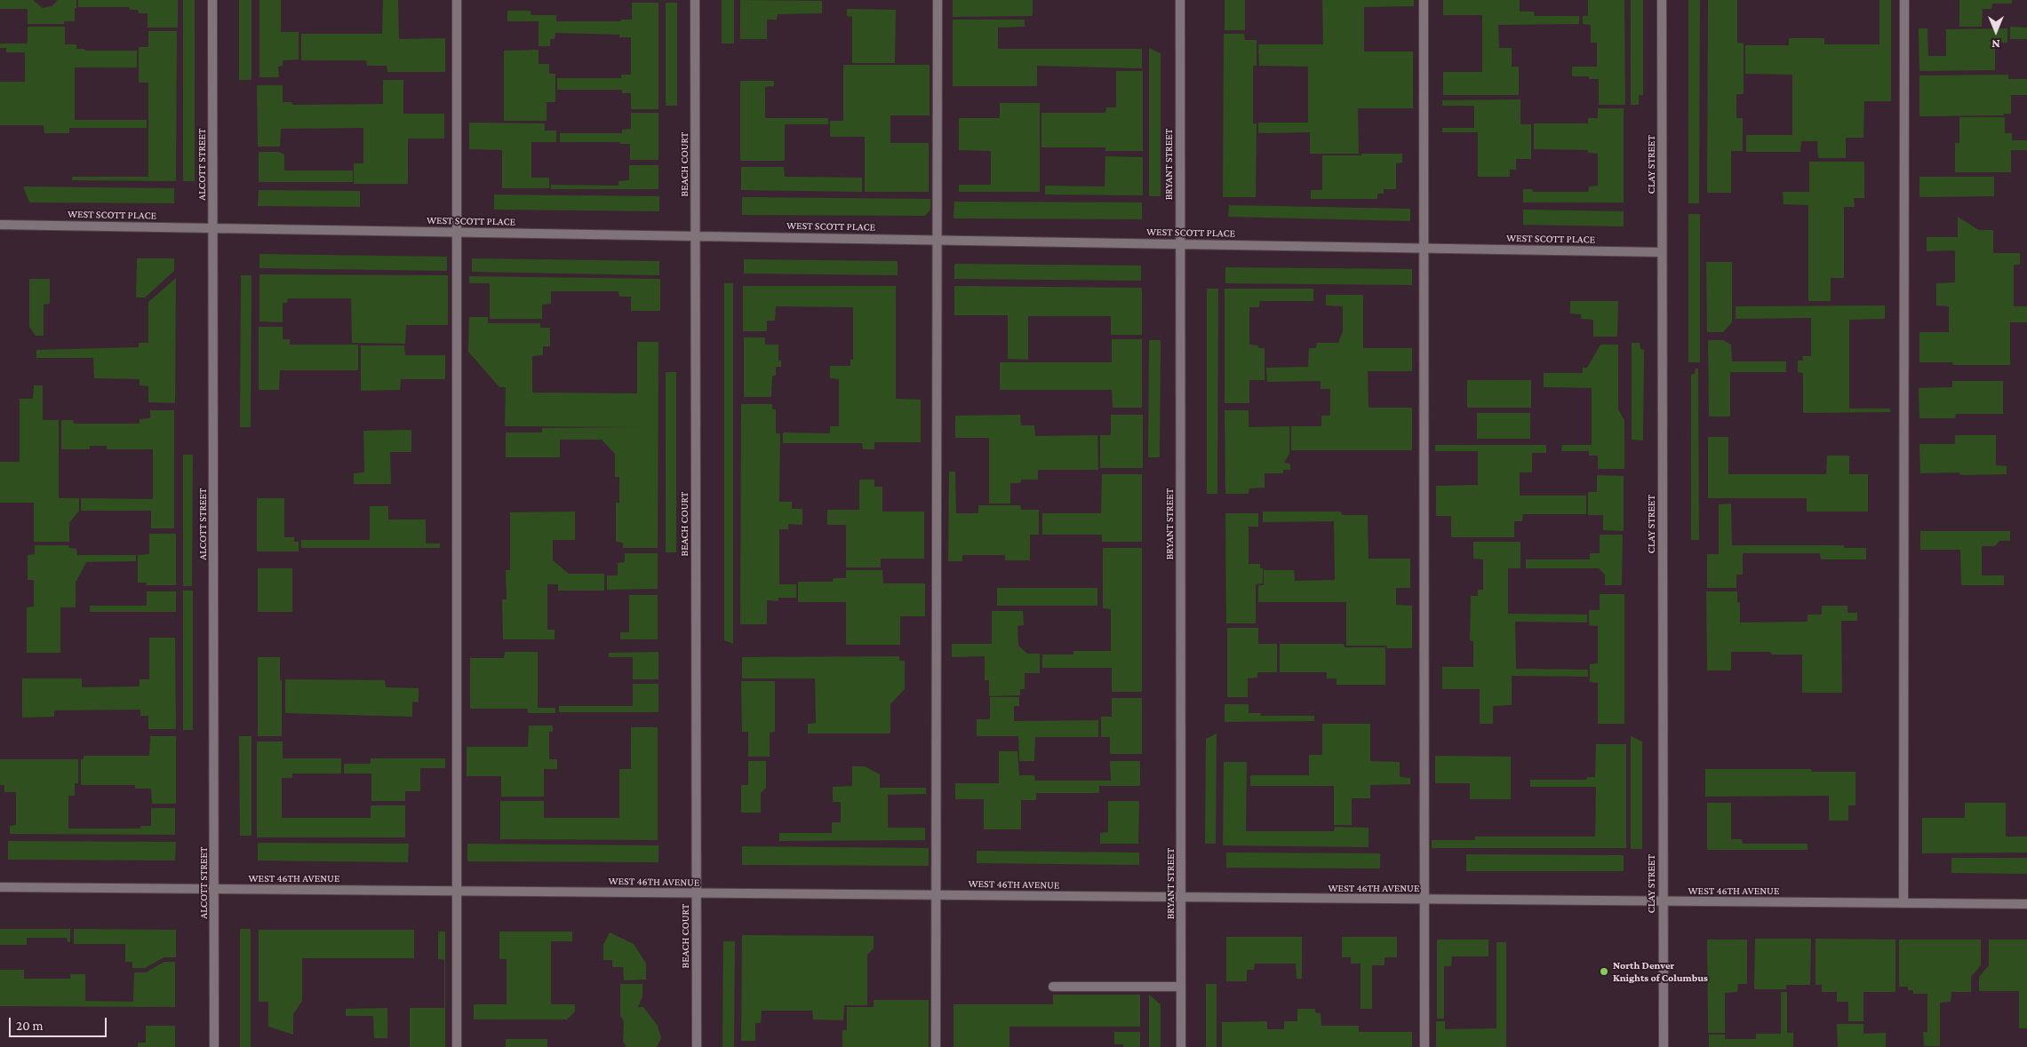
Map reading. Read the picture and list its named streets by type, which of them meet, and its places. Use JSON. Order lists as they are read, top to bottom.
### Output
{
  "streets": {
    "street": [
      "ALCOTT STREET",
      "BEACH COURT",
      "BRYANT STREET",
      "CLAY STREET",
      "WEST SCOTT PLACE",
      "WEST 46TH AVENUE"
    ]
  },
  "crossings": [
    ["ALCOTT STREET", "WEST SCOTT PLACE"],
    ["ALCOTT STREET", "WEST 46TH AVENUE"],
    ["BEACH COURT", "WEST SCOTT PLACE"],
    ["BEACH COURT", "WEST 46TH AVENUE"],
    ["BRYANT STREET", "WEST SCOTT PLACE"],
    ["BRYANT STREET", "WEST 46TH AVENUE"],
    ["CLAY STREET", "WEST SCOTT PLACE"],
    ["CLAY STREET", "WEST 46TH AVENUE"]
  ],
  "places": ["North Denver Knights of Columbus"],
  "scale_bar": "20 m",
  "north": "bottom"
}
